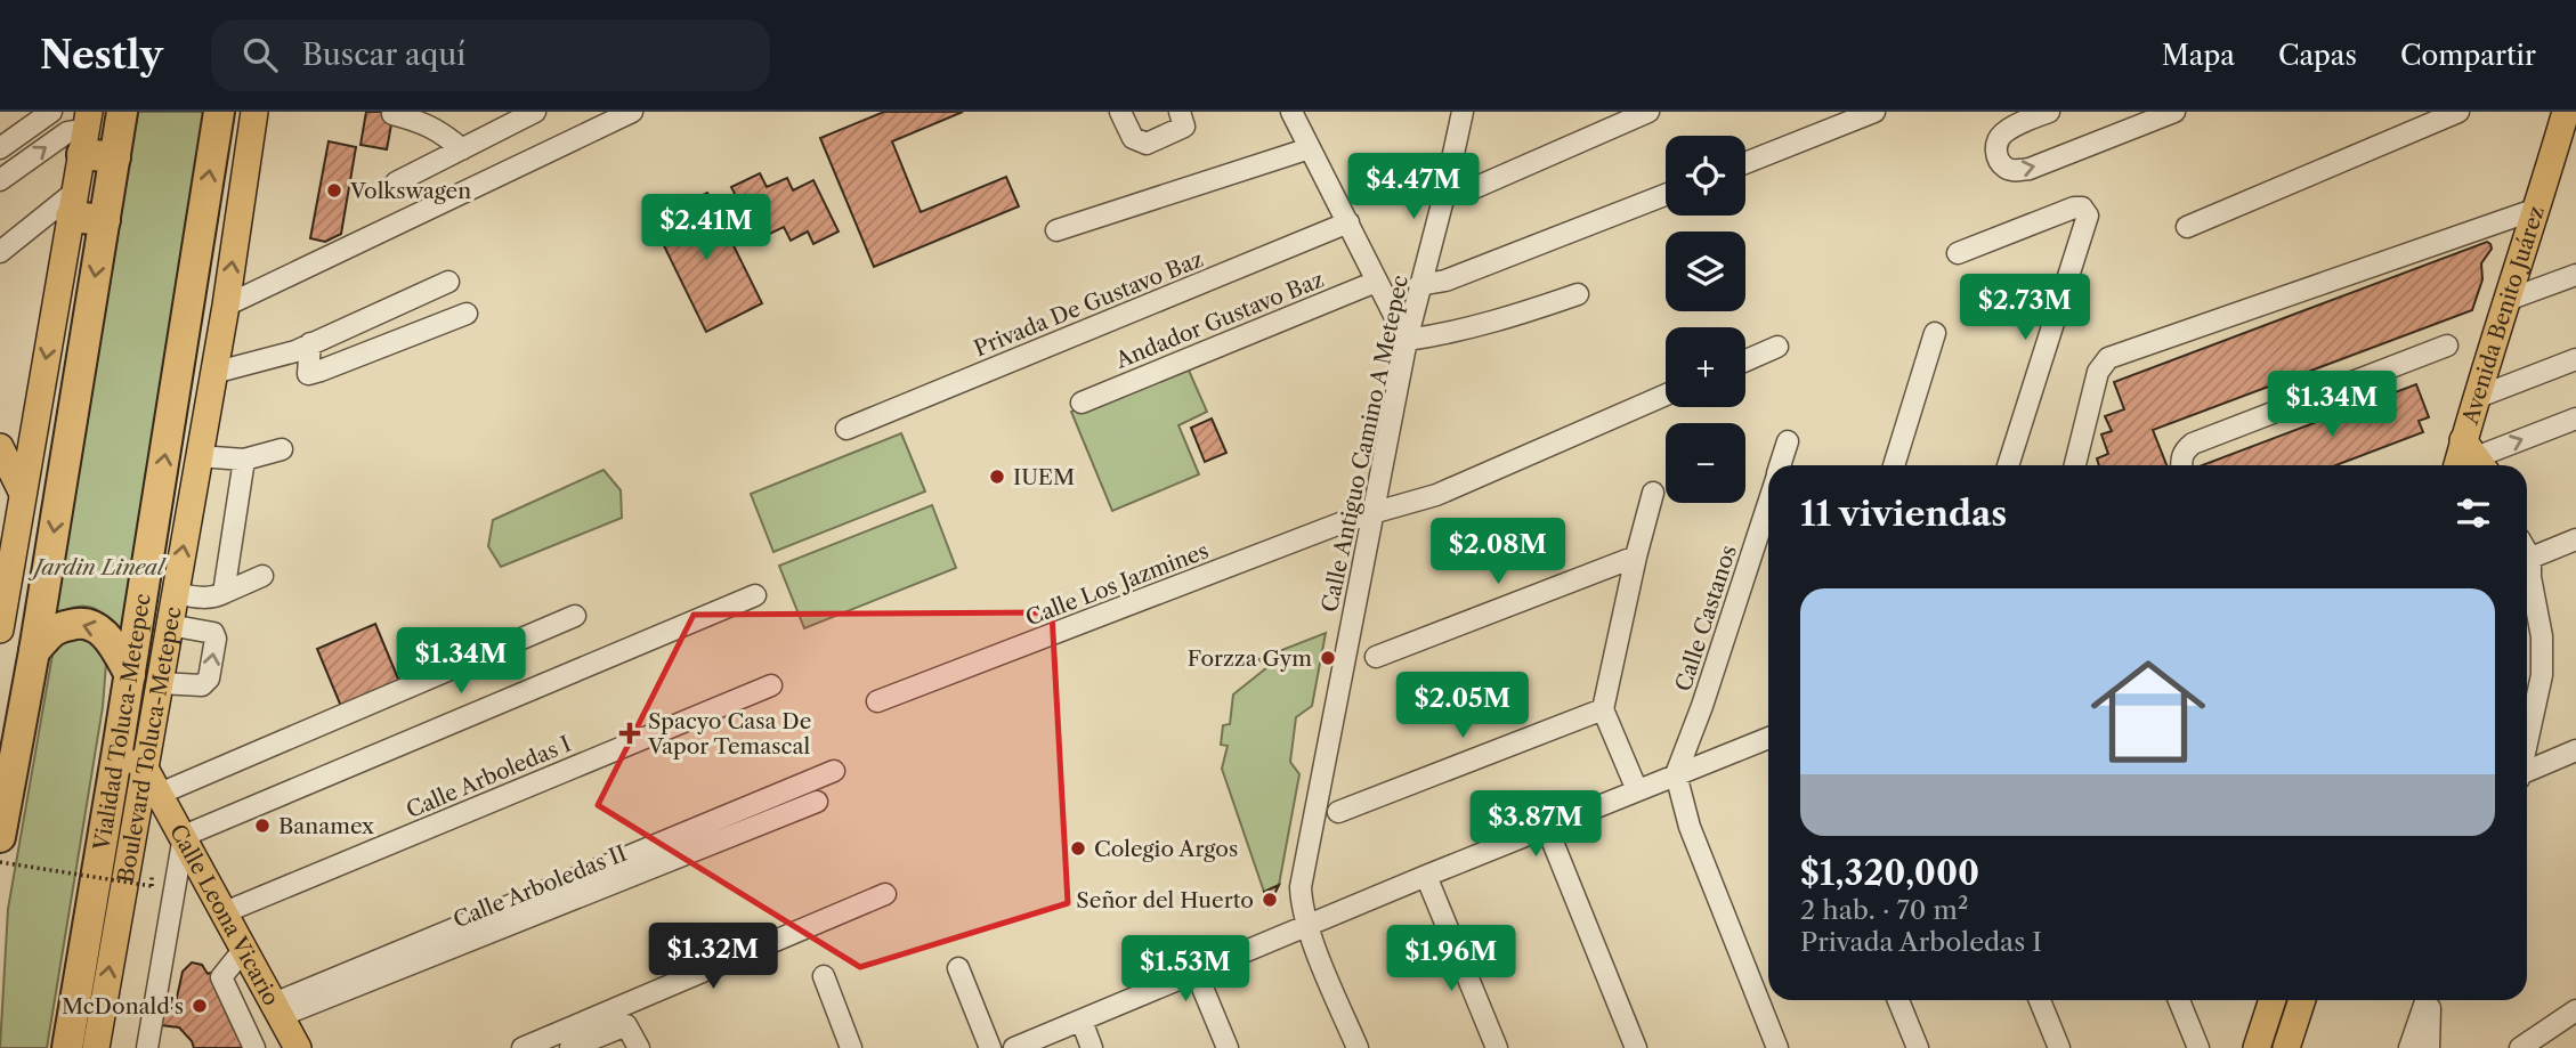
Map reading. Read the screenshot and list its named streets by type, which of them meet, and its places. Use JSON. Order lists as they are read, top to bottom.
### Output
{
  "streets": {
    "highway": ["Vialidad Toluca-Metepec"],
    "main road": ["Avenida Benito Juárez", "Boulevard Toluca-Metepec", "Calle Leona Vicario"],
    "street": [
      "Privada De Gustavo Baz",
      "Andador Gustavo Baz",
      "Calle Antiguo Camino A Metepec",
      "Calle Los Jazmines",
      "Calle Castanos",
      "Calle Arboledas I",
      "Calle Arboledas II"
    ]
  },
  "crossings": [
    ["Calle Antiguo Camino A Metepec", "Calle Los Jazmines"],
    ["Vialidad Toluca-Metepec", "Calle Leona Vicario"],
    ["Boulevard Toluca-Metepec", "Calle Leona Vicario"],
    ["Calle Arboledas I", "Calle Leona Vicario"],
    ["Calle Arboledas II", "Calle Leona Vicario"]
  ],
  "parks": ["Jardin Lineal"],
  "places": {
    "other": [
      "Volkswagen",
      "IUEM",
      "Forzza Gym",
      "Banamex",
      "Colegio Argos",
      "Señor del Huerto",
      "McDonald's"
    ],
    "health": ["Spacyo Casa De Vapor Temascal"]
  },
  "page": {
    "header": "Nestly",
    "search": "Buscar aquí",
    "nav": ["Mapa", "Capas", "Compartir"],
    "map_buttons": ["+", "−"],
    "price": [
      "$4.47M",
      "$2.41M",
      "$2.73M",
      "$1.34M",
      "$2.08M",
      "$1.34M",
      "$2.05M",
      "$3.87M",
      "$1.32M",
      "$1.96M",
      "$1.53M"
    ],
    "heading": "11 viviendas",
    "list": [
      {
        "name": "$1,320,000",
        "note": "2 hab. · 70 m² · Privada Arboledas I"
      }
    ]
  }
}
